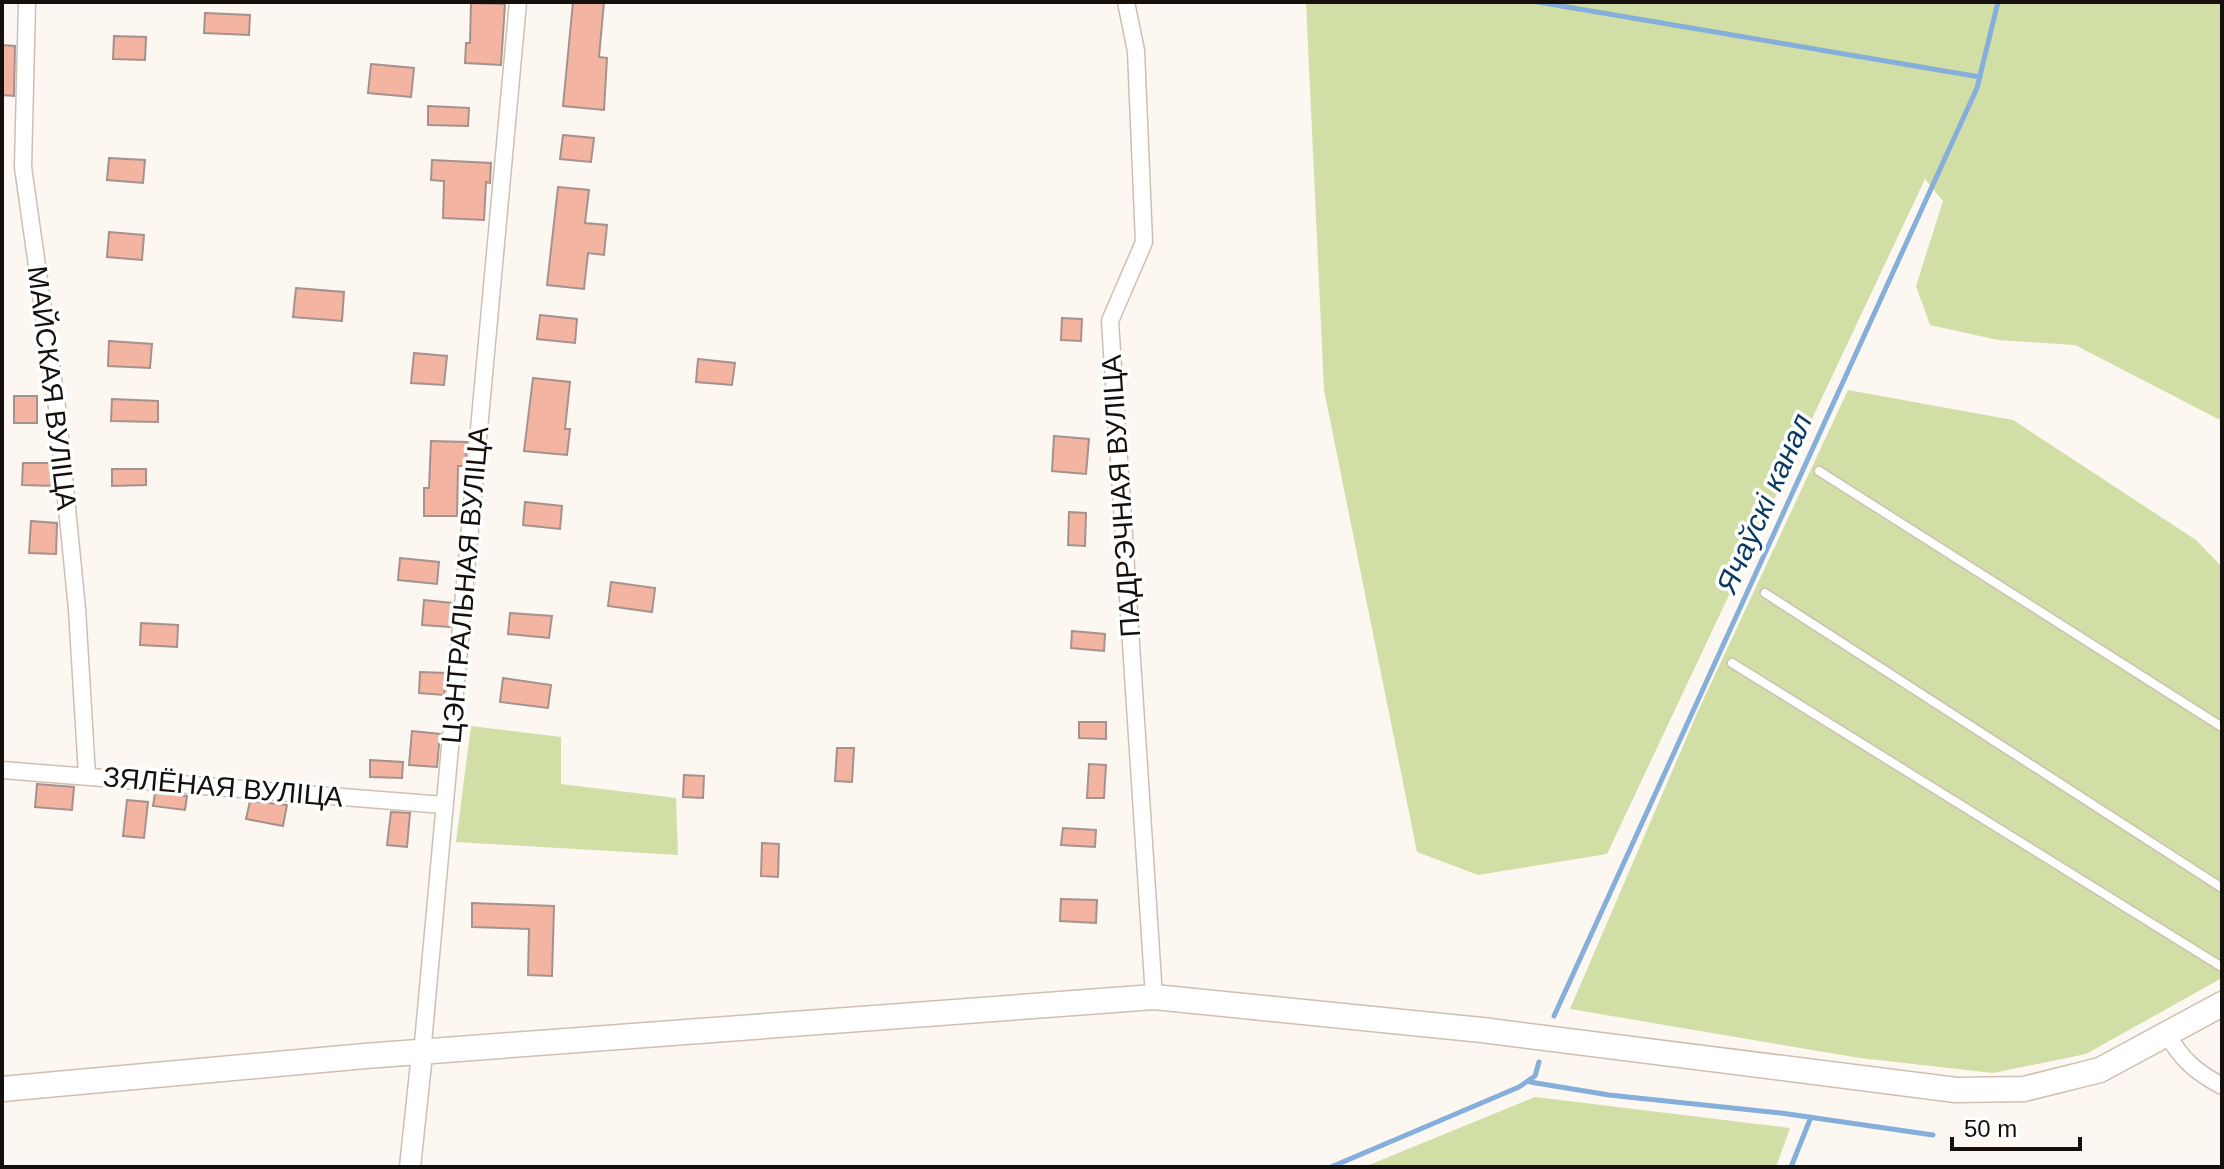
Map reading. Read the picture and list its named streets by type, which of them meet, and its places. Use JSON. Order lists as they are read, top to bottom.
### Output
{
  "streets": {
    "street": [
      "МАЙСКАЯ ВУЛІЦА",
      "ПАДРЭЧНАЯ ВУЛІЦА",
      "ЦЭНТРАЛЬНАЯ ВУЛІЦА",
      "ЗЯЛЁНАЯ ВУЛІЦА"
    ]
  },
  "crossings": [
    ["МАЙСКАЯ ВУЛІЦА", "ЗЯЛЁНАЯ ВУЛІЦА"],
    ["ЦЭНТРАЛЬНАЯ ВУЛІЦА", "ЗЯЛЁНАЯ ВУЛІЦА"]
  ],
  "water": ["Ячаўскі канал"],
  "scale_bar": "50 m"
}
